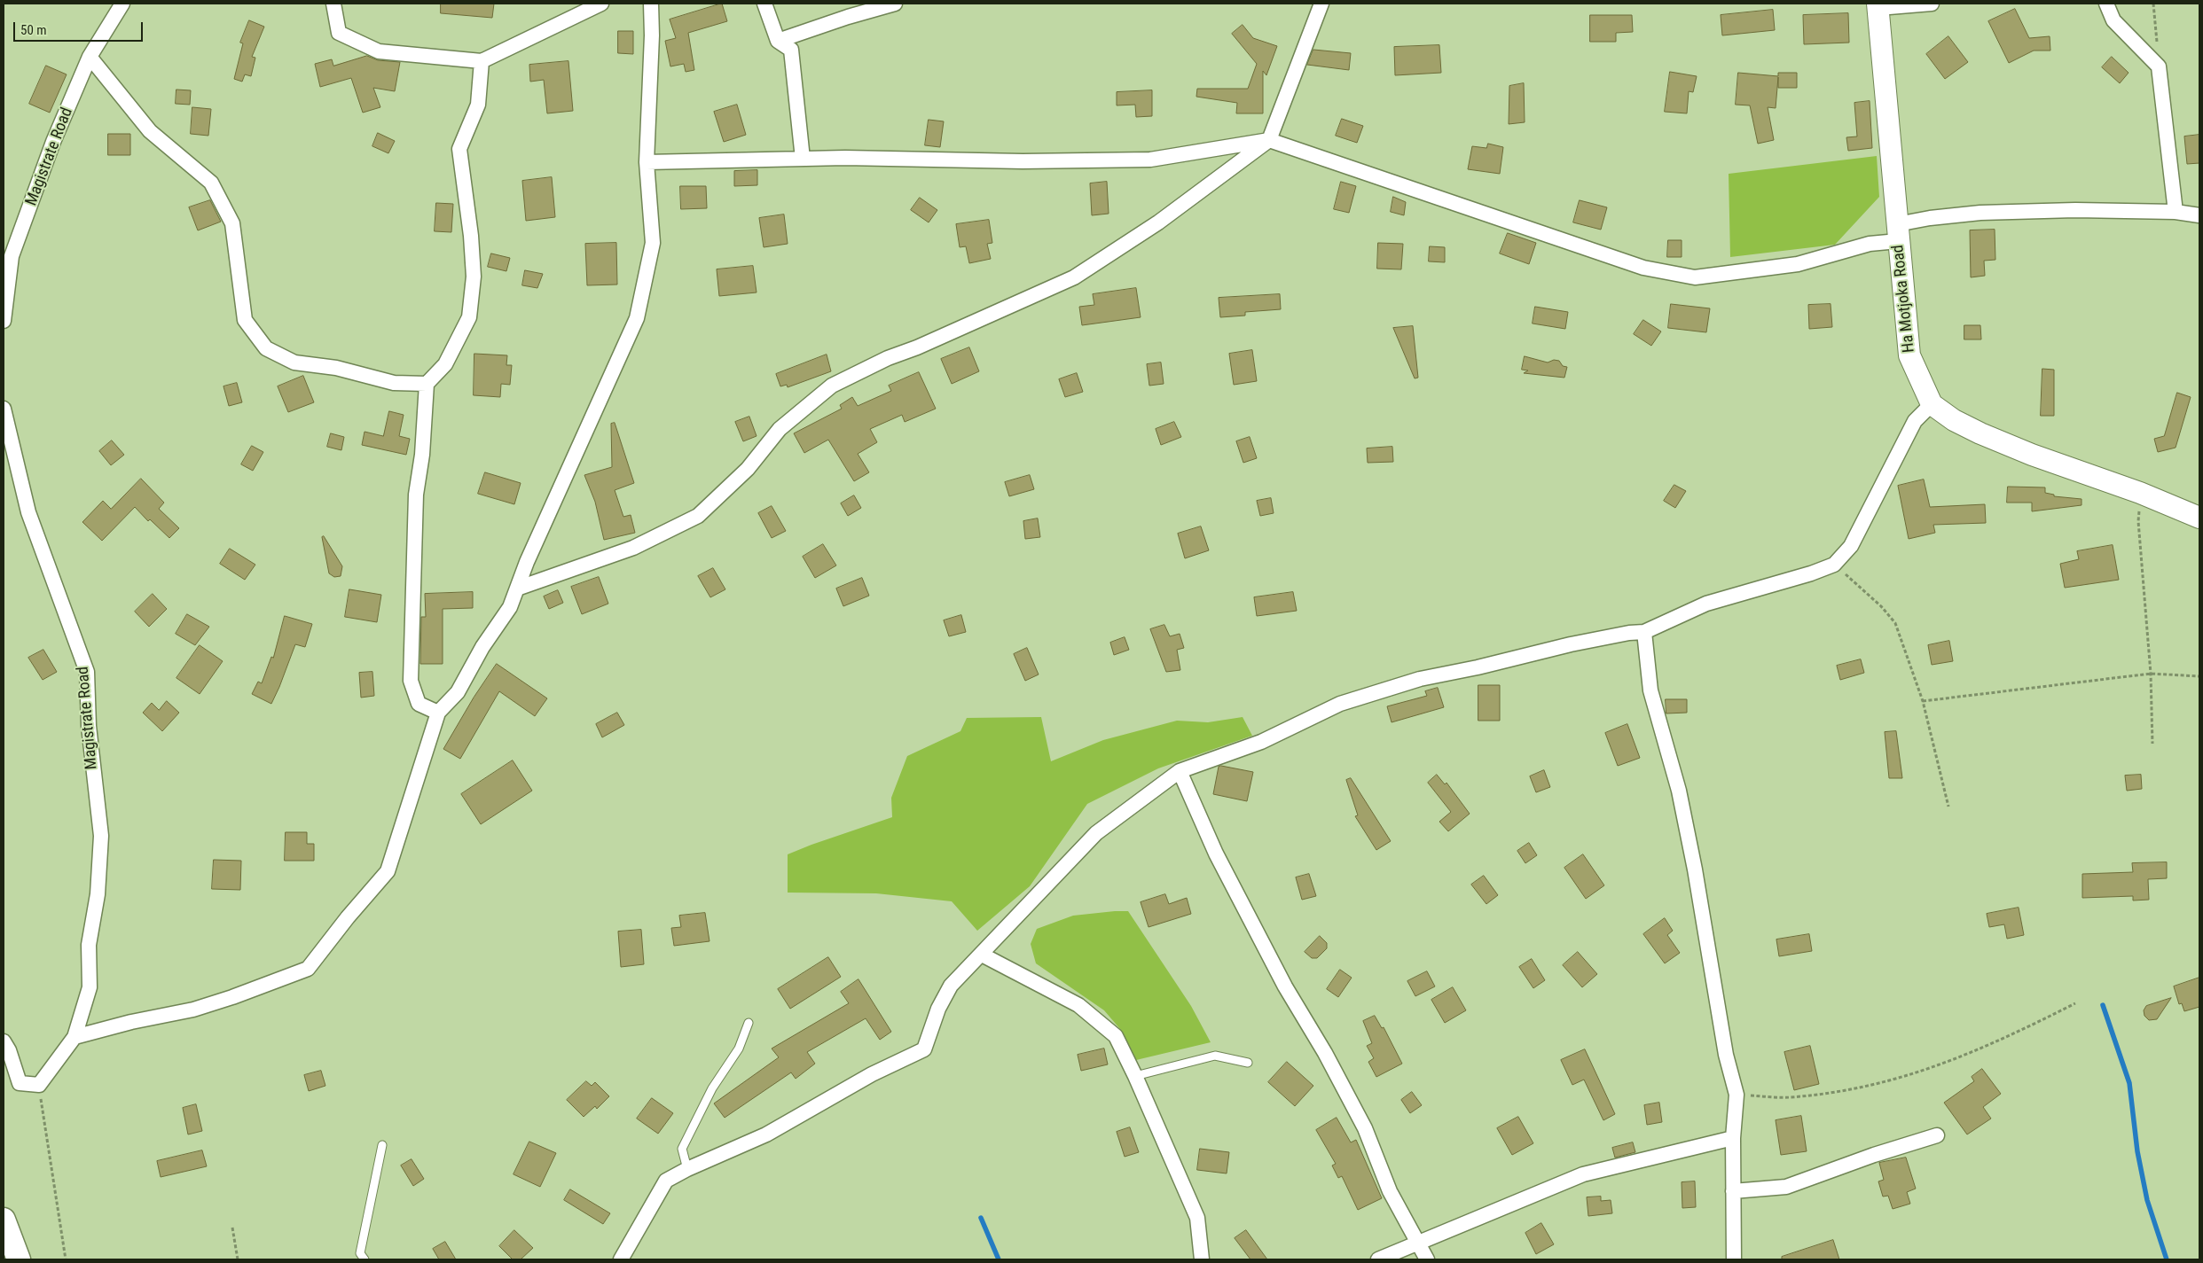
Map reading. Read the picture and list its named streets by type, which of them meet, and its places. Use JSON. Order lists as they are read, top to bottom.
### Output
{
  "streets": {
    "street": ["Magistrate Road", "Ha Motjoka Road"]
  },
  "scale_bar": "50 m"
}
